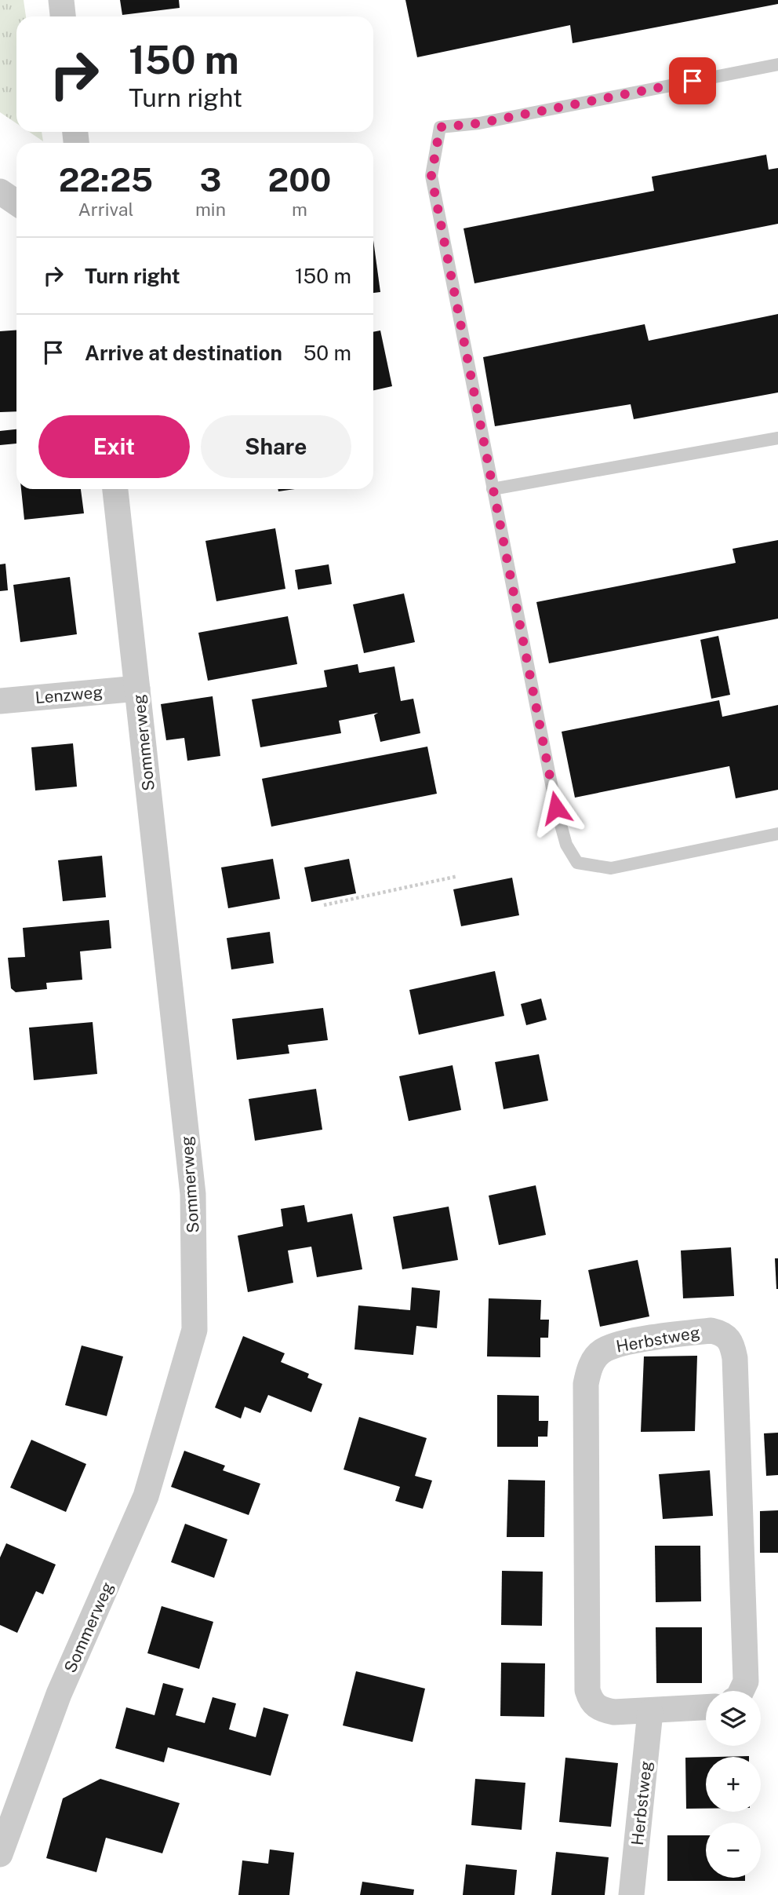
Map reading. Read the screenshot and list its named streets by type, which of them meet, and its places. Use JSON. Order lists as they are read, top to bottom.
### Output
{
  "streets": {
    "street": ["Lenzweg", "Sommerweg", "Herbstweg"]
  },
  "crossings": [
    ["Lenzweg", "Sommerweg"]
  ],
  "page": {
    "turn": ["150 m", "Turn right"],
    "eta": [
      "22:25",
      "Arrival",
      "3",
      "min",
      "200",
      "m"
    ],
    "list": [
      {
        "name": "Turn right",
        "value": "150 m"
      },
      {
        "name": "Arrive at destination",
        "value": "50 m"
      }
    ],
    "buttons": ["Exit", "Share"],
    "map_buttons": ["+", "−"]
  }
}
